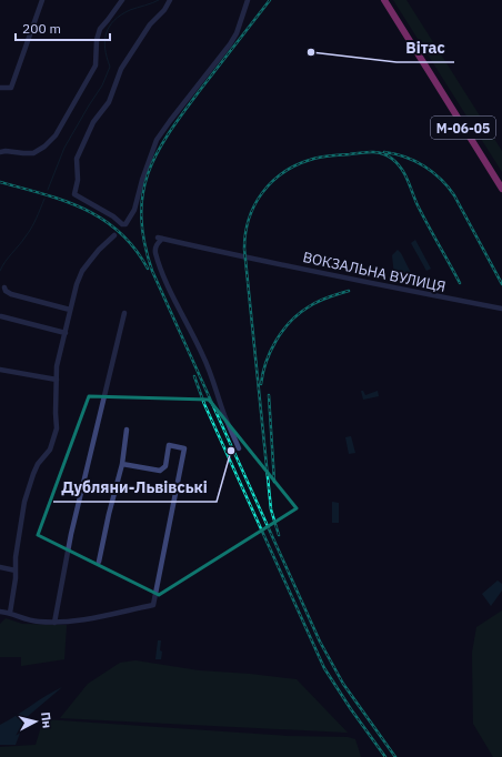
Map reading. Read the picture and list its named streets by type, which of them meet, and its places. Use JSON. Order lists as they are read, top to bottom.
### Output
{
  "streets": {
    "highway": ["М-06-05"],
    "street": ["ВОКЗАЛЬНА ВУЛИЦЯ"]
  },
  "places": ["Вітас", "Дубляни-Львівські"],
  "scale_bar": "200 m",
  "north": "right"
}
